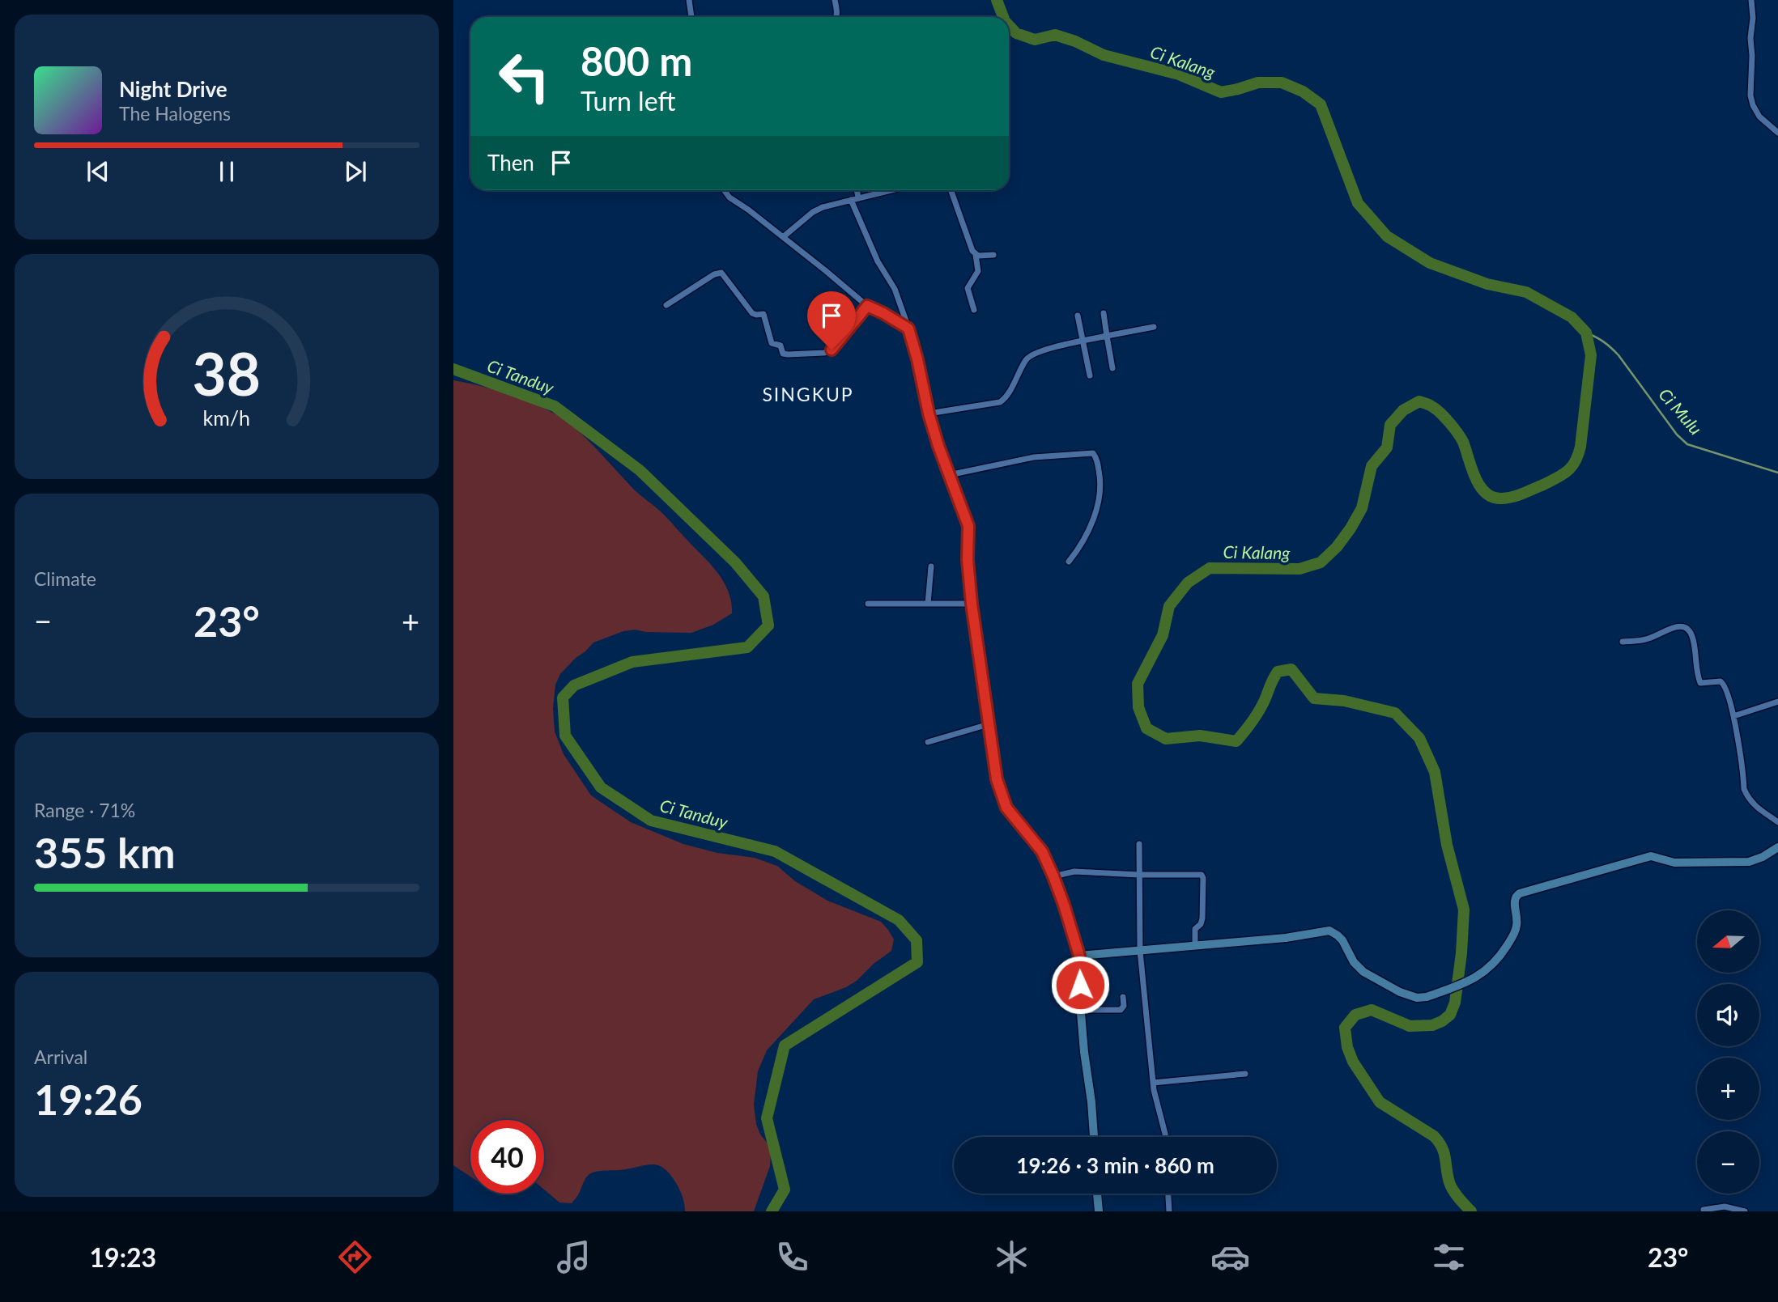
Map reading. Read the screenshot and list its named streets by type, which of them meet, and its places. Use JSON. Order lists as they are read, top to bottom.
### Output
{
  "districts": ["SINGKUP"],
  "water": ["Ci Kalang", "Ci Tanduy", "Ci Mulu"],
  "north": "left",
  "page": {
    "turn": ["800 m", "Turn left"],
    "song": ["Night Drive", "The Halogens"],
    "then": "Then",
    "tile": [
      "Climate",
      ["Range · 71%", "355 km"],
      ["Arrival", "19:26"]
    ],
    "heat": ["−", "23°", "+"],
    "map_buttons": ["+", "−"],
    "limit": "40",
    "trip": "19:26 · 3 min · 860 m",
    "tabs": ["19:23", "23°"],
    "gauge": ["38", "km/h"]
  }
}
